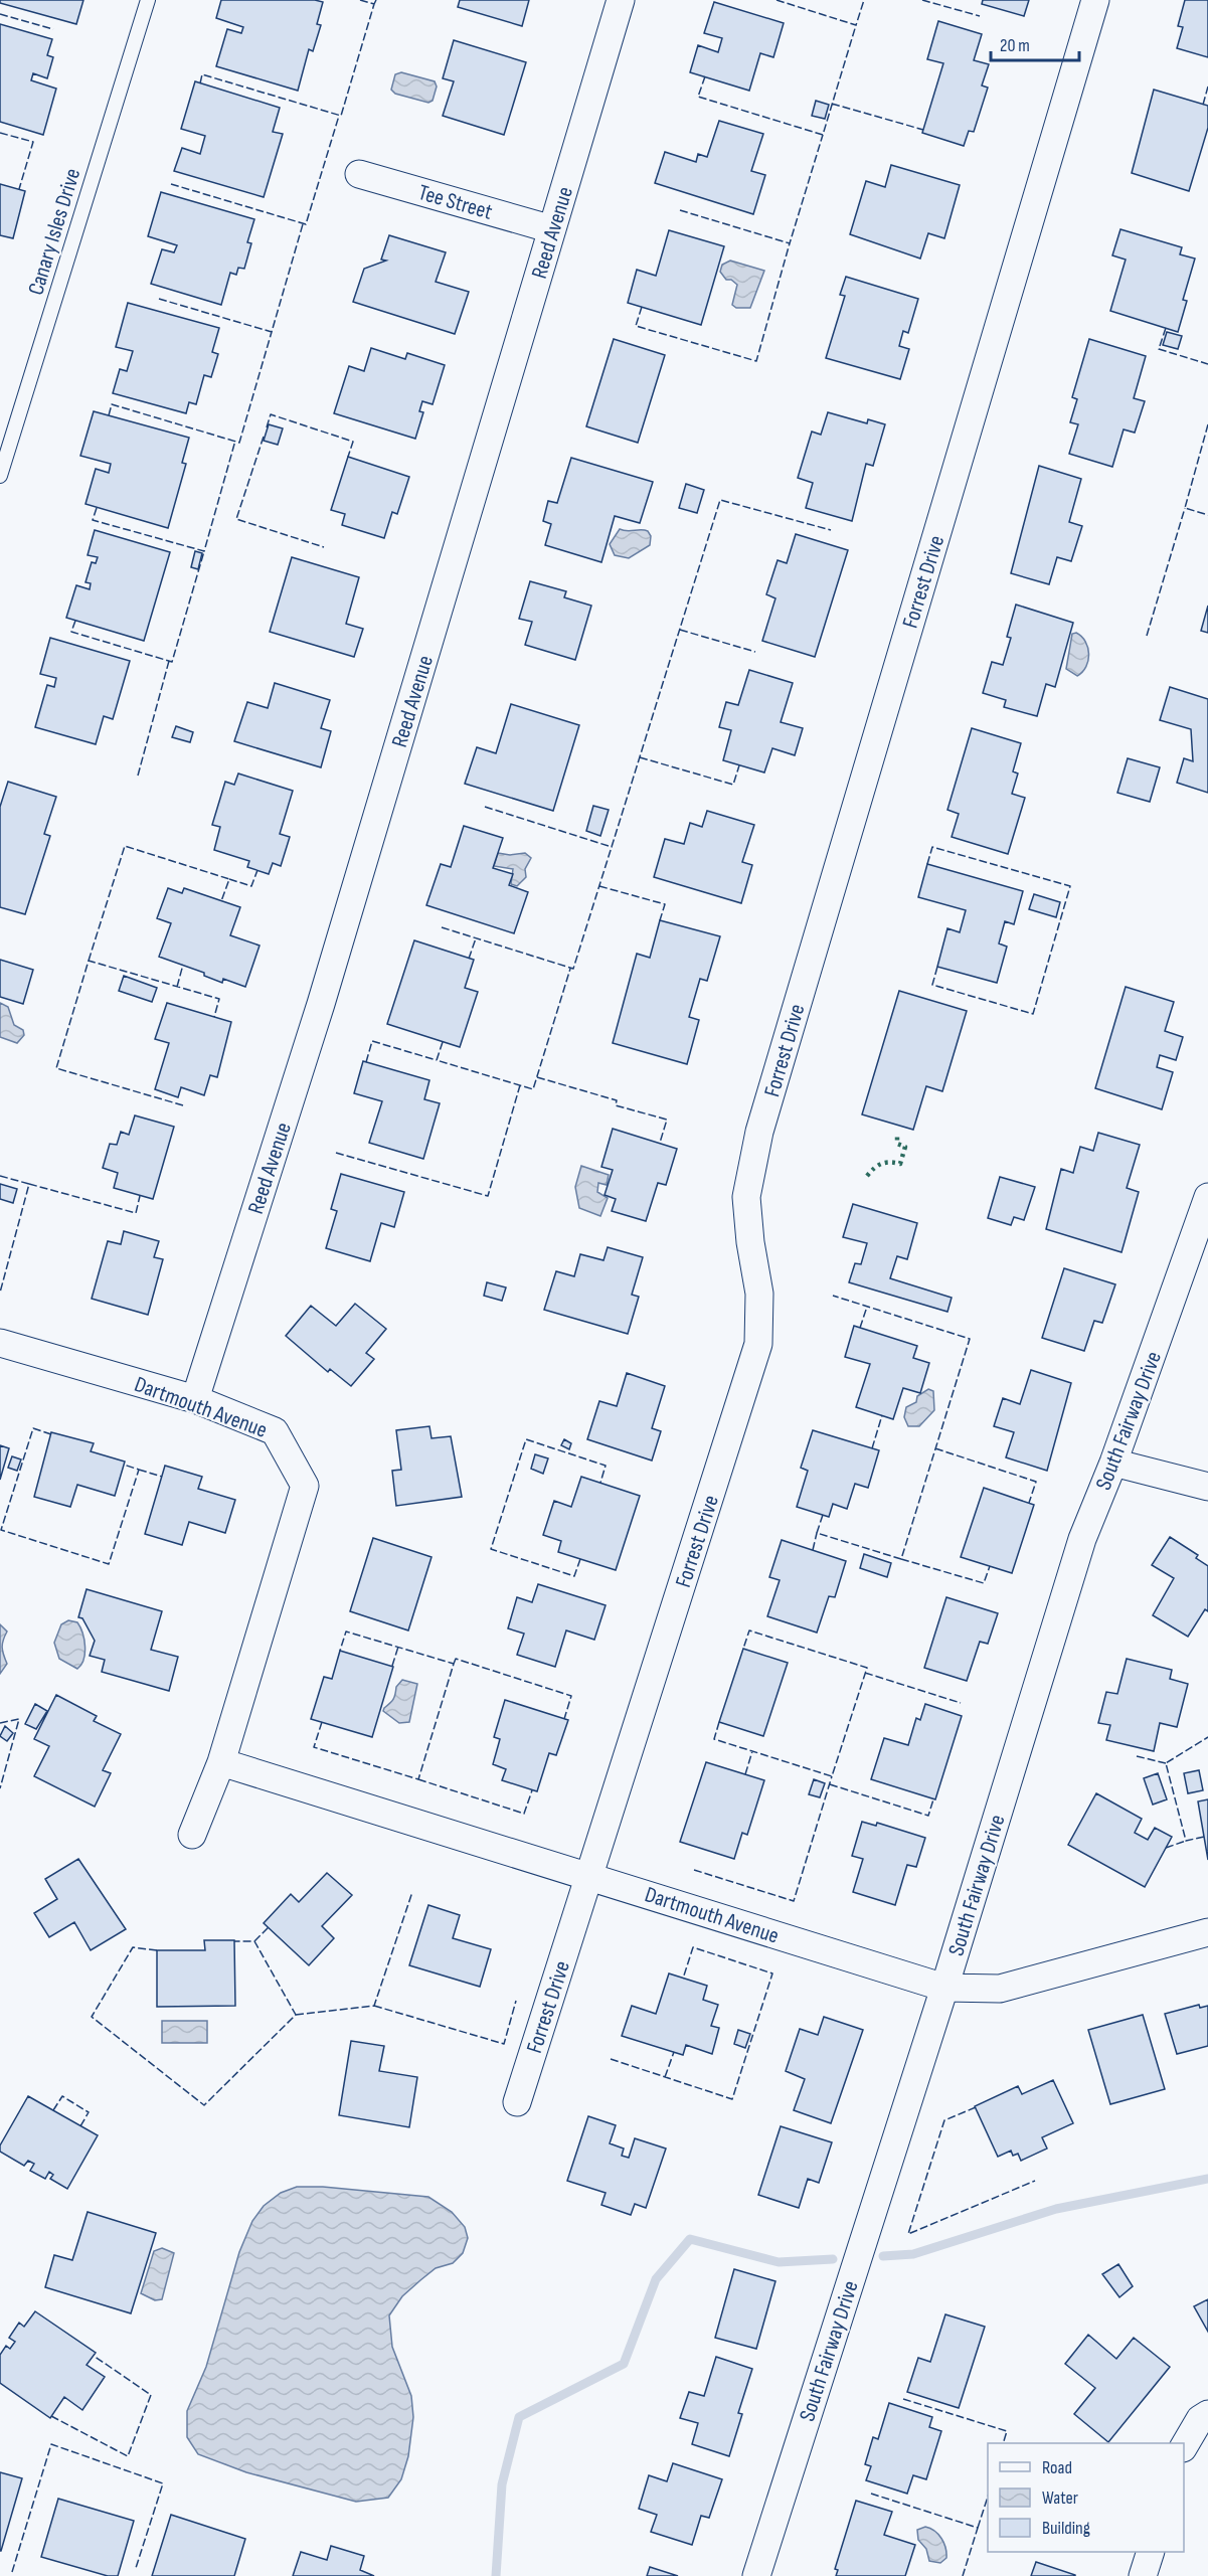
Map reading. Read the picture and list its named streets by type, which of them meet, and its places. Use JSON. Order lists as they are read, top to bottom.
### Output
{
  "streets": {
    "street": [
      "Tee Street",
      "Reed Avenue",
      "Forrest Drive",
      "Dartmouth Avenue",
      "South Fairway Drive"
    ],
    "lane": ["Canary Isles Drive"]
  },
  "crossings": [
    ["Tee Street", "Reed Avenue"],
    ["Reed Avenue", "Dartmouth Avenue"],
    ["Forrest Drive", "Dartmouth Avenue"],
    ["Dartmouth Avenue", "South Fairway Drive"]
  ],
  "legend": ["Road", "Water", "Building"],
  "scale_bar": "20 m"
}
